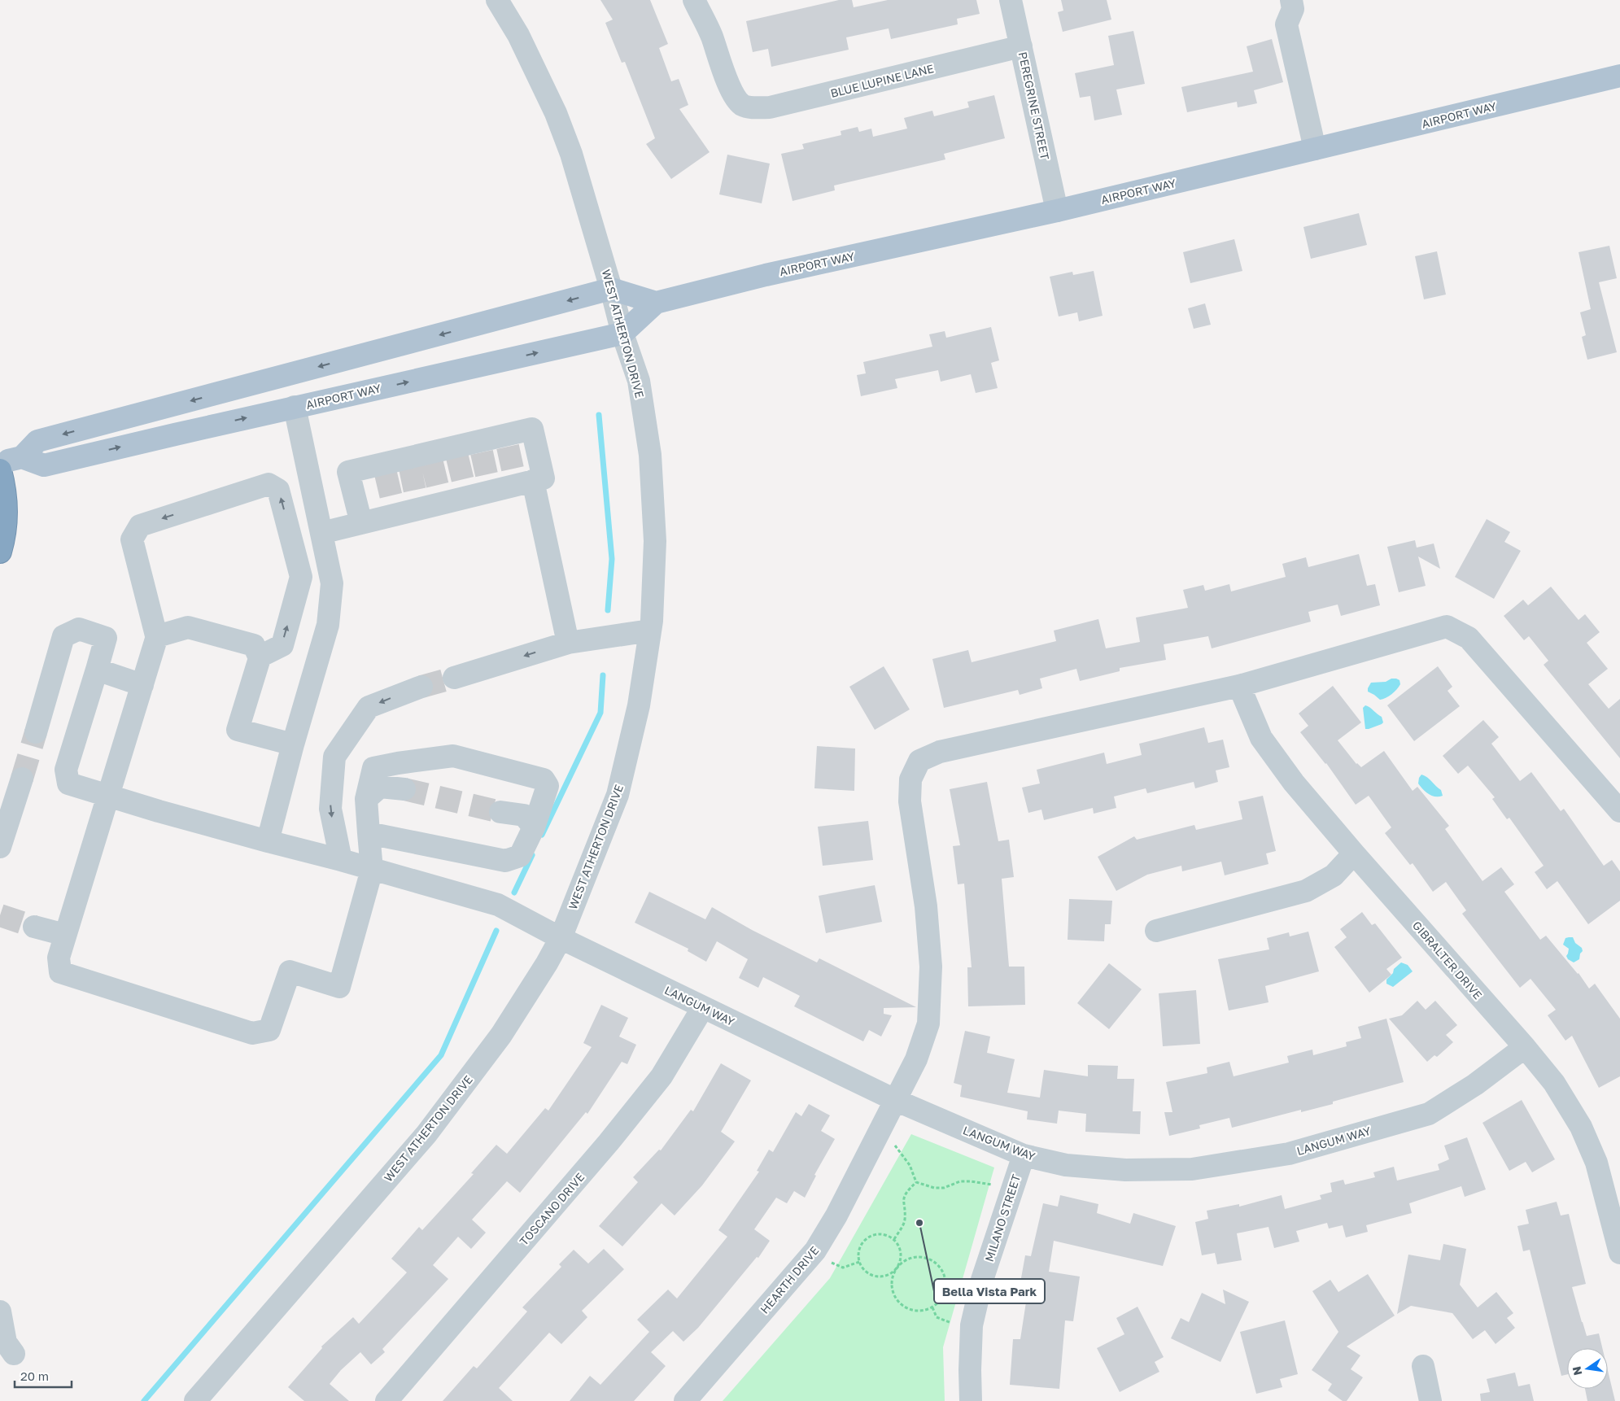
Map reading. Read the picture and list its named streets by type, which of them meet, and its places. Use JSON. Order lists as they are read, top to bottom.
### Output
{
  "streets": {
    "main road": ["AIRPORT WAY"],
    "street": [
      "BLUE LUPINE LANE",
      "PEREGRINE STREET",
      "WEST ATHERTON DRIVE",
      "GIBRALTER DRIVE",
      "LANGUM WAY",
      "TOSCANO DRIVE",
      "MILANO STREET",
      "HEARTH DRIVE"
    ]
  },
  "crossings": [
    ["BLUE LUPINE LANE", "PEREGRINE STREET"],
    ["PEREGRINE STREET", "AIRPORT WAY"],
    ["AIRPORT WAY", "WEST ATHERTON DRIVE"],
    ["WEST ATHERTON DRIVE", "LANGUM WAY"],
    ["GIBRALTER DRIVE", "LANGUM WAY"],
    ["GIBRALTER DRIVE", "HEARTH DRIVE"],
    ["LANGUM WAY", "TOSCANO DRIVE"],
    ["LANGUM WAY", "MILANO STREET"],
    ["LANGUM WAY", "HEARTH DRIVE"]
  ],
  "places": ["Bella Vista Park"],
  "scale_bar": "20 m",
  "north": "left"
}
